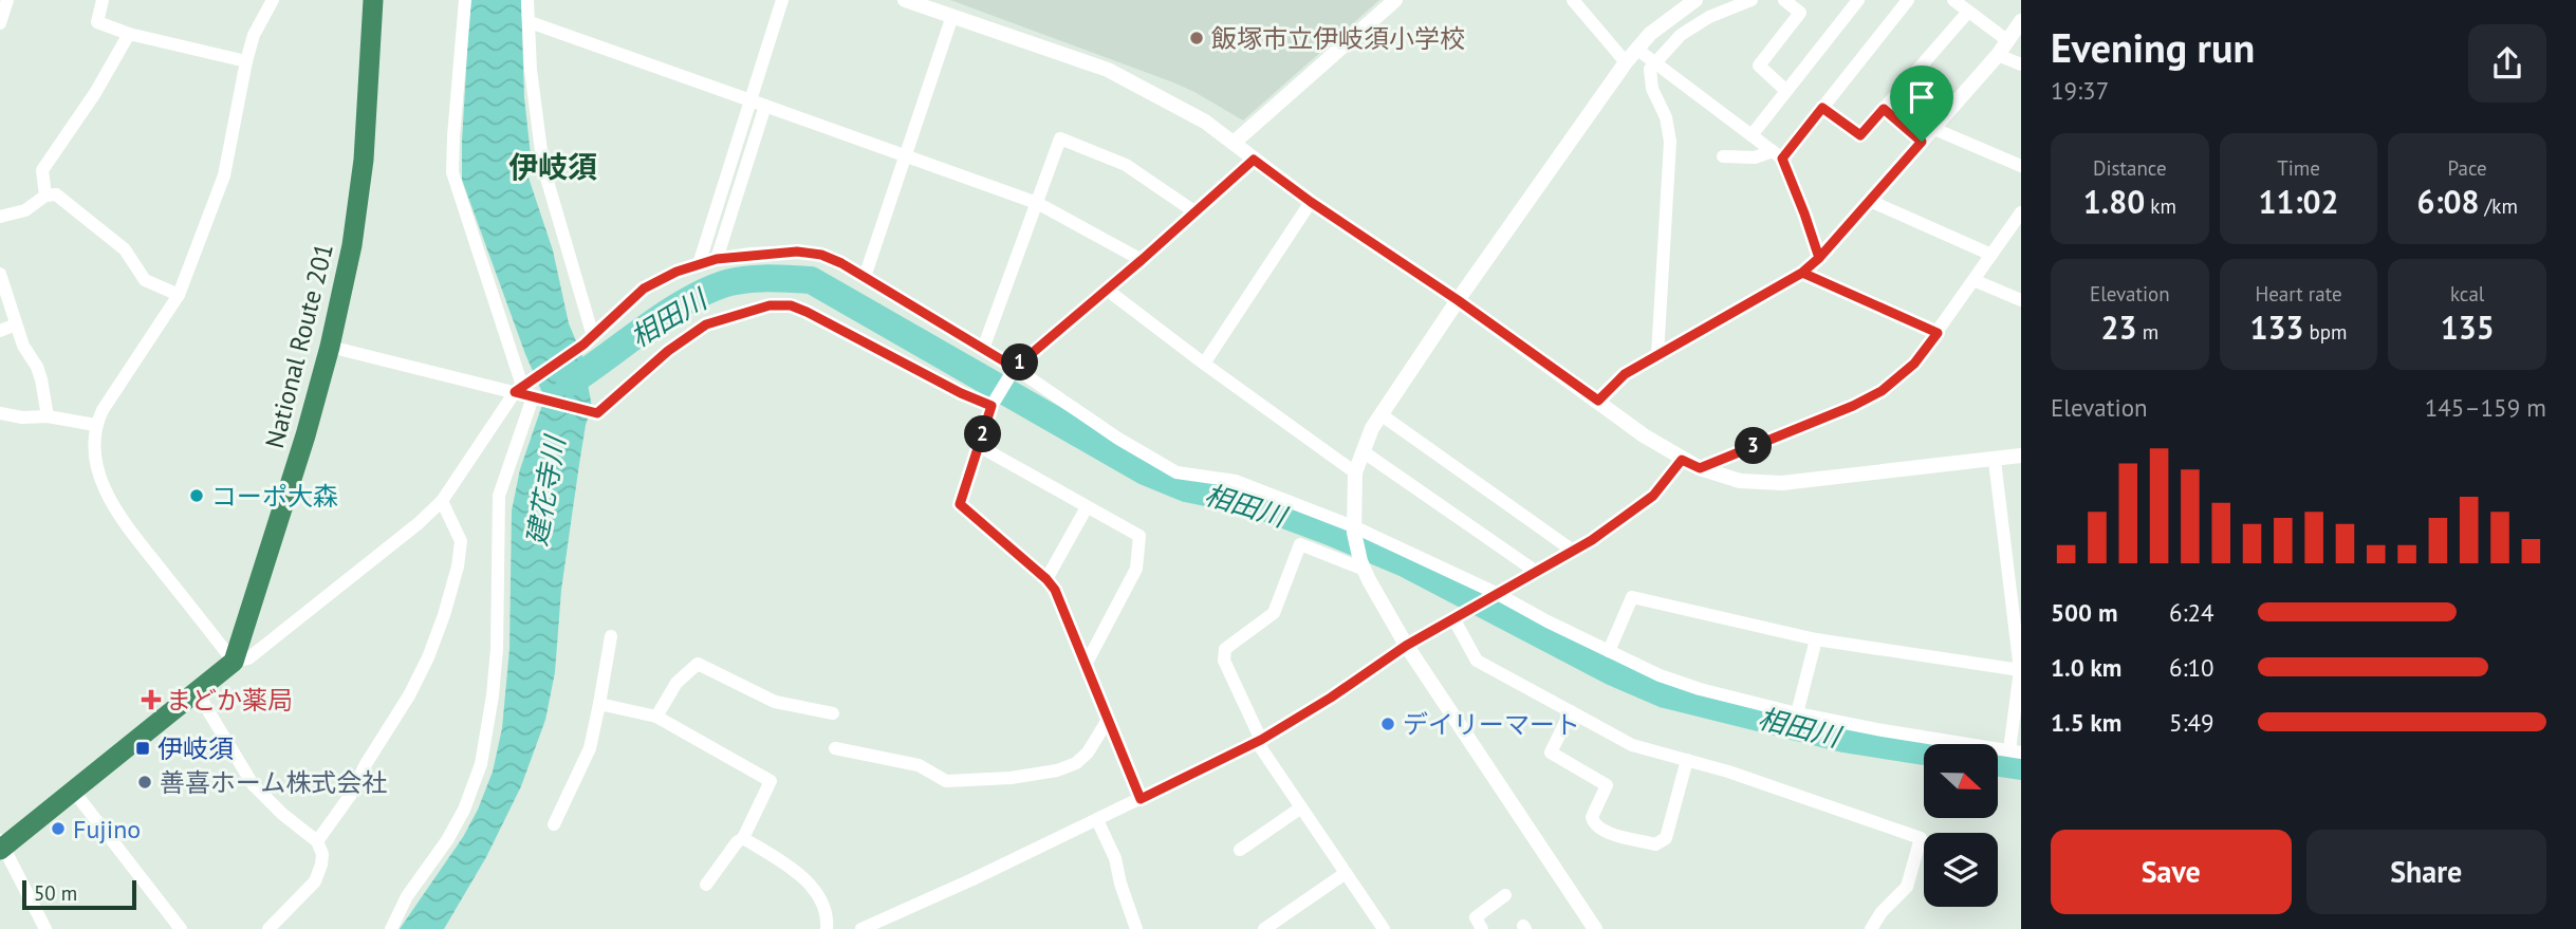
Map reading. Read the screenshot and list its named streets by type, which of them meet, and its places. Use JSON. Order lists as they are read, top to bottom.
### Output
{
  "streets": {
    "highway": ["National Route 201"]
  },
  "districts": ["伊岐須"],
  "water": ["相田川", "建花寺川"],
  "places": {
    "other": [
      "飯塚市立伊岐須小学校",
      "コーポ大森",
      "デイリーマート",
      "善喜ホーム株式会社",
      "Fujino"
    ],
    "health": ["まどか薬局"],
    "transit": ["伊岐須"]
  },
  "scale_bar": "50 m",
  "north": "right",
  "page": {
    "heading": ["Evening run", "19:37"],
    "stats": [
      ["Distance", "1.80 km"],
      ["Time", "11:02"],
      ["Pace", "6:08 /km"],
      ["Elevation", "23 m"],
      ["Heart rate", "133 bpm"],
      ["kcal", "135"]
    ],
    "pins": ["1", "2", "3"],
    "chart": ["Elevation", "145–159 m"],
    "list": [
      {
        "name": "500 m",
        "note": "6:24"
      },
      {
        "name": "1.0 km",
        "note": "6:10"
      },
      {
        "name": "1.5 km",
        "note": "5:49"
      }
    ],
    "buttons": ["Save", "Share"],
    "scale": "50 m"
  }
}
